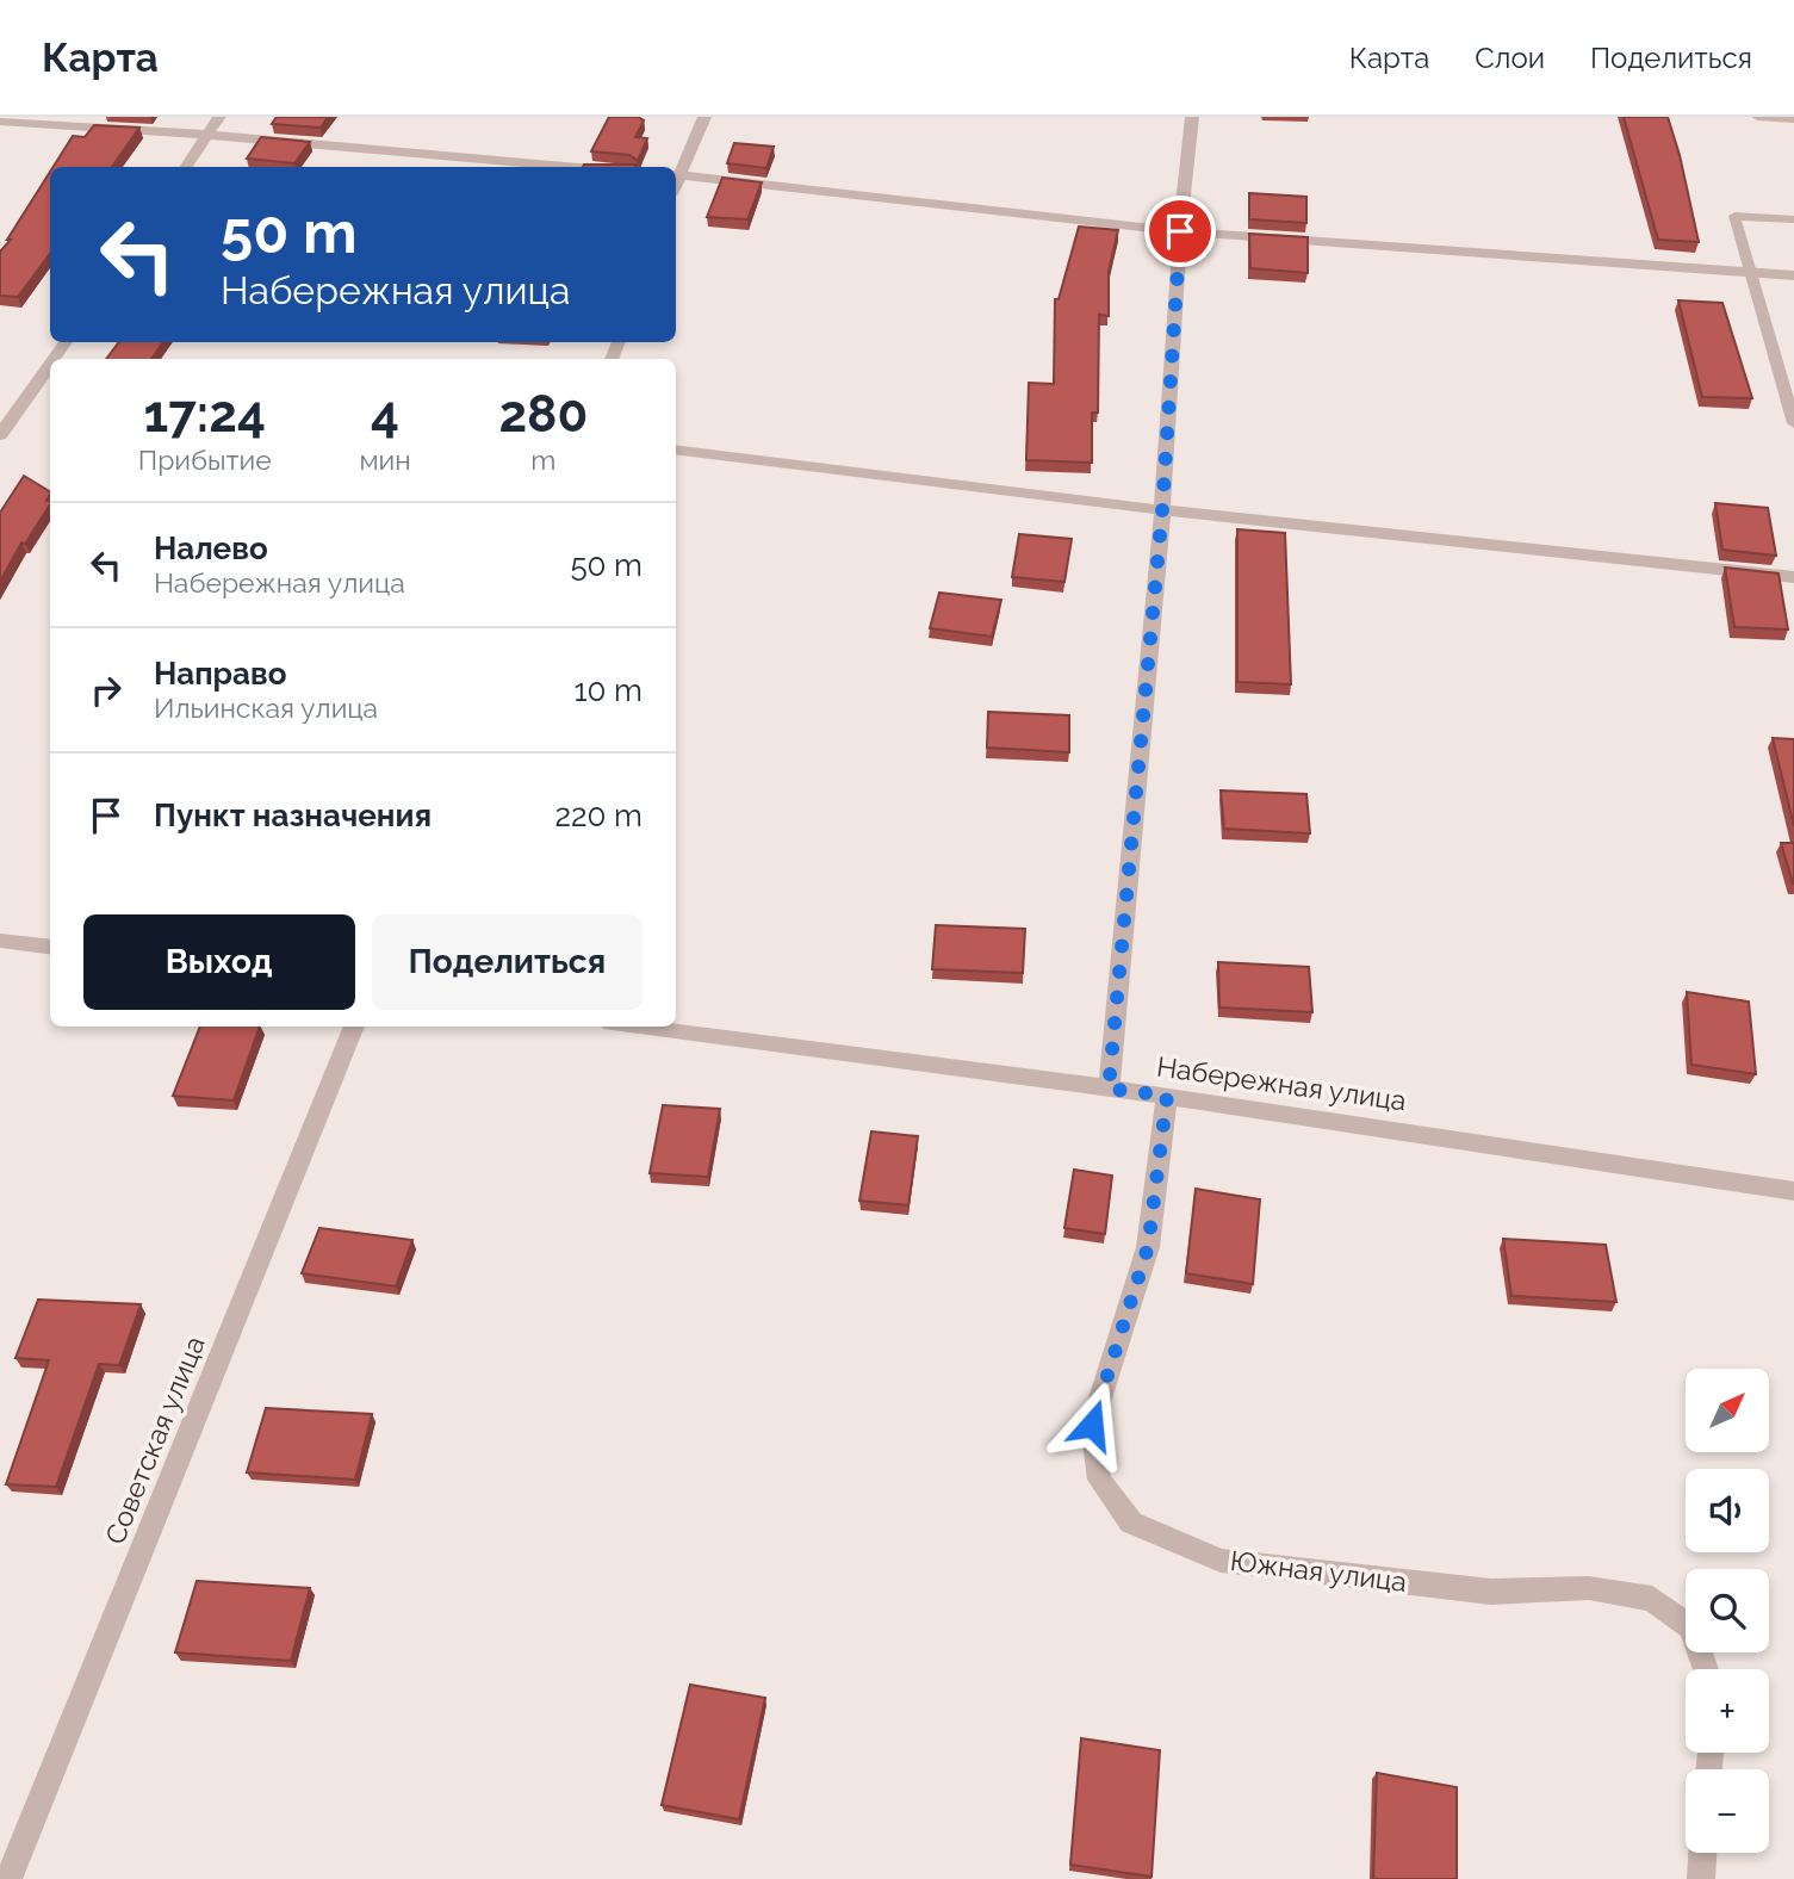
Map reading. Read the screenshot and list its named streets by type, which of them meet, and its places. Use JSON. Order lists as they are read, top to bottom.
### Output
{
  "streets": {
    "street": ["Набережная улица", "Советская улица", "Южная улица"]
  },
  "crossings": [
    ["Набережная улица", "Южная улица"]
  ],
  "north": "top right",
  "page": {
    "header": "Карта",
    "nav": ["Карта", "Слои", "Поделиться"],
    "turn": ["50 m", "Набережная улица"],
    "eta": [
      "17:24",
      "Прибытие",
      "4",
      "мин",
      "280",
      "m"
    ],
    "list": [
      {
        "name": "Налево",
        "note": "Набережная улица",
        "value": "50 m"
      },
      {
        "name": "Направо",
        "note": "Ильинская улица",
        "value": "10 m"
      },
      {
        "name": "Пункт назначения",
        "value": "220 m"
      }
    ],
    "buttons": ["Выход", "Поделиться"],
    "map_buttons": ["+", "−"]
  }
}
